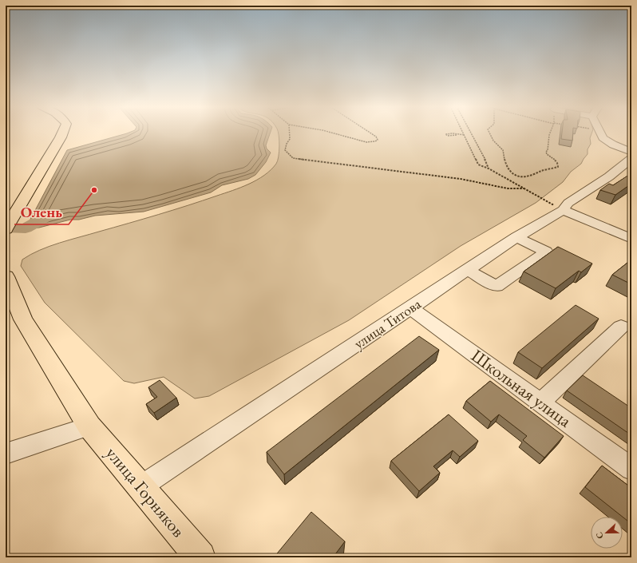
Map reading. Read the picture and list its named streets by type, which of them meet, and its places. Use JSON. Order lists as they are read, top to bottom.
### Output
{
  "streets": {
    "main road": ["улица Горняков"],
    "street": ["улица Титова", "Школьная улица"]
  },
  "crossings": [
    ["улица Титова", "Школьная улица"],
    ["улица Титова", "улица Горняков"]
  ],
  "places": ["Олень"],
  "north": "left"
}
